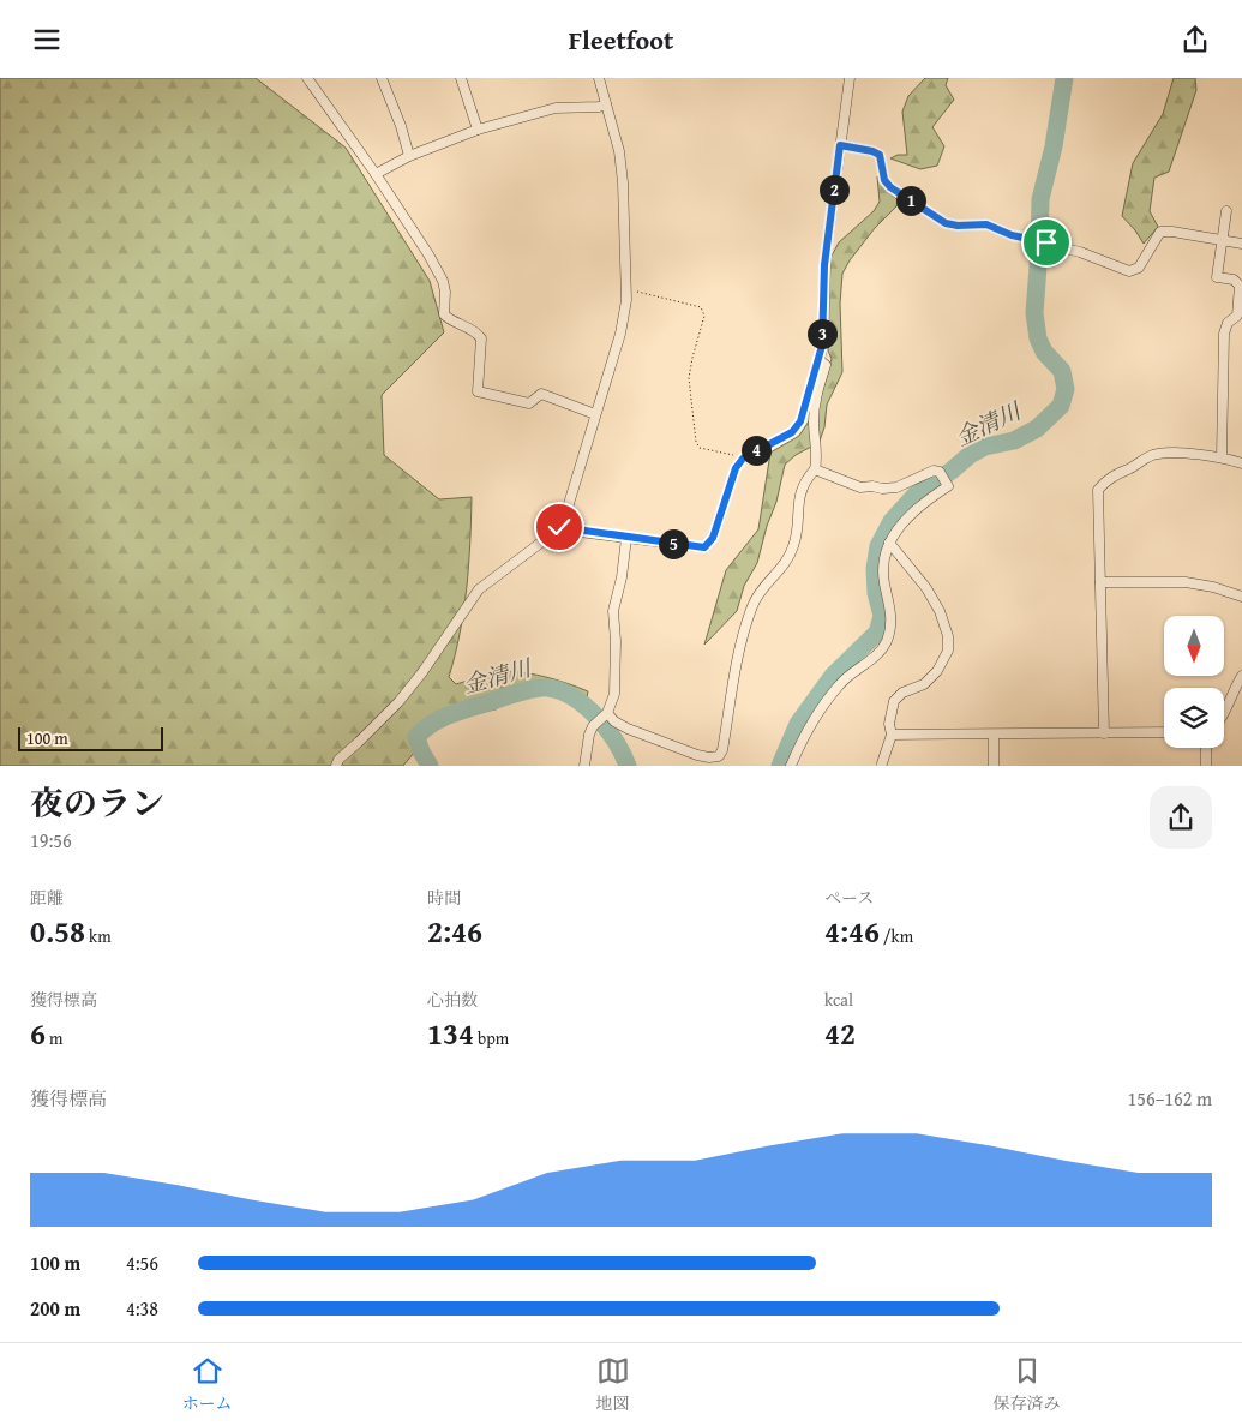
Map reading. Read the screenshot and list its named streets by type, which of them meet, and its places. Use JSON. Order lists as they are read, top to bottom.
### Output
{
  "water": ["金清川"],
  "scale_bar": "100 m",
  "north": "bottom",
  "page": {
    "header": "Fleetfoot",
    "pins": [
      "2",
      "1",
      "3",
      "4",
      "5"
    ],
    "scale": "100 m",
    "heading": ["夜のラン", "19:56"],
    "stats": [
      ["距離", "0.58 km"],
      ["時間", "2:46"],
      ["ペース", "4:46 /km"],
      ["獲得標高", "6 m"],
      ["心拍数", "134 bpm"],
      ["kcal", "42"]
    ],
    "chart": ["獲得標高", "156–162 m"],
    "list": [
      {
        "name": "100 m",
        "note": "4:56"
      },
      {
        "name": "200 m",
        "note": "4:38"
      }
    ],
    "tabs": ["ホーム", "地図", "保存済み"]
  }
}
